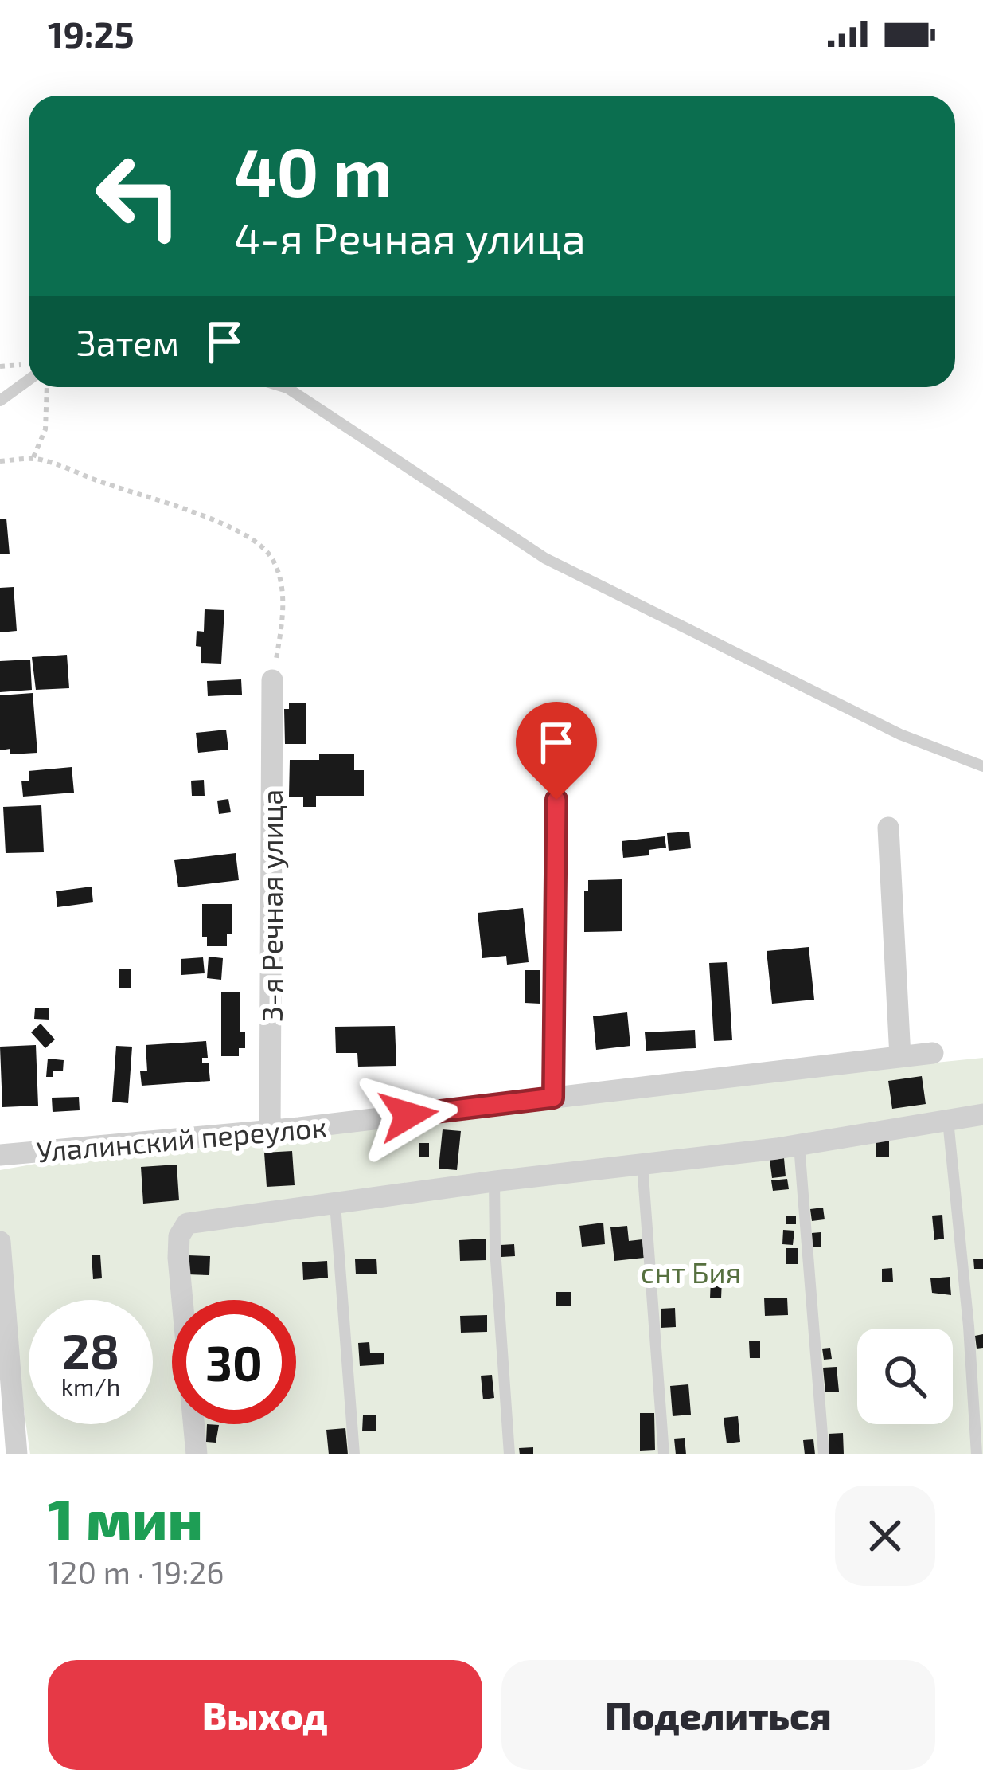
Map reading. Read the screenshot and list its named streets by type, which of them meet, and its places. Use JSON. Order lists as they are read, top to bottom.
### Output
{
  "streets": {
    "street": ["3-я Речная улица", "Улалинский переулок"]
  },
  "crossings": [
    ["3-я Речная улица", "Улалинский переулок"]
  ],
  "parks": ["снт Бия"],
  "page": {
    "status": "19:25",
    "turn": ["40 m", "4-я Речная улица"],
    "then": "Затем",
    "speed": "28 km/h",
    "limit": "30",
    "heading": ["1 мин", "120 m · 19:26"],
    "buttons": ["Выход", "Поделиться"]
  }
}
